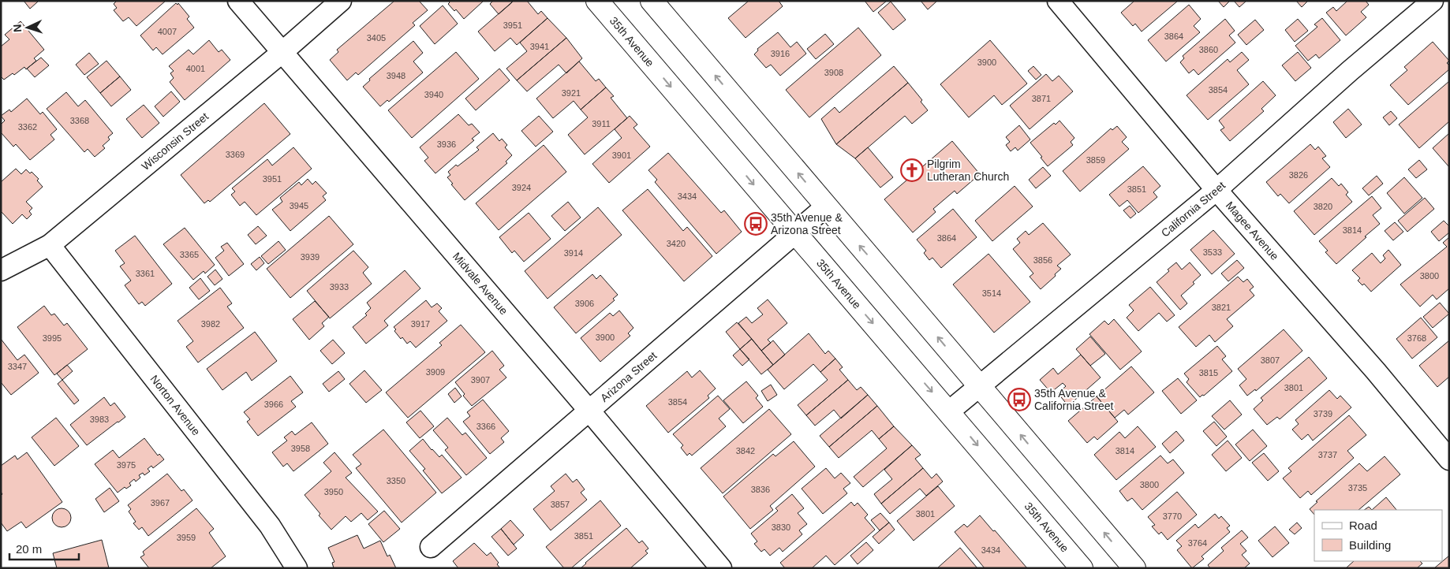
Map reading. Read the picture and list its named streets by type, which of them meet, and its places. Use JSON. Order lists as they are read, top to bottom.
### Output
{
  "streets": {
    "main road": ["35th Avenue"],
    "street": [
      "Wisconsin Street",
      "California Street",
      "Magee Avenue",
      "Midvale Avenue",
      "Arizona Street",
      "Norton Avenue"
    ]
  },
  "crossings": [
    ["35th Avenue", "California Street"],
    ["35th Avenue", "Arizona Street"],
    ["Wisconsin Street", "Midvale Avenue"],
    ["Wisconsin Street", "Norton Avenue"],
    ["California Street", "Magee Avenue"],
    ["Midvale Avenue", "Arizona Street"]
  ],
  "places": {
    "church": ["Pilgrim Lutheran Church"],
    "bus stop": ["35th Avenue & Arizona Street", "35th Avenue & California Street"]
  },
  "house_numbers": [
    "3951",
    "4007",
    "3864",
    "3405",
    "3941",
    "3860",
    "3916",
    "3900",
    "4001",
    "3908",
    "3948",
    "3854",
    "3921",
    "3940",
    "3871",
    "3368",
    "3911",
    "3362",
    "3936",
    "3369",
    "3901",
    "3859",
    "3826",
    "3951",
    "3924",
    "3851",
    "3434",
    "3945",
    "3820",
    "3814",
    "3864",
    "3420",
    "3533",
    "3914",
    "3365",
    "3939",
    "3856",
    "3361",
    "3800",
    "3933",
    "3514",
    "3906",
    "3821",
    "3982",
    "3917",
    "3900",
    "3995",
    "3768",
    "3807",
    "3347",
    "3909",
    "3815",
    "3907",
    "3801",
    "3854",
    "3966",
    "3739",
    "3983",
    "3366",
    "3958",
    "3842",
    "3814",
    "3737",
    "3975",
    "3350",
    "3800",
    "3735",
    "3836",
    "3950",
    "3967",
    "3857",
    "3801",
    "3770",
    "3830",
    "3851",
    "3959",
    "3764",
    "3434"
  ],
  "legend": ["Road", "Building"],
  "scale_bar": "20 m",
  "north": "left"
}
